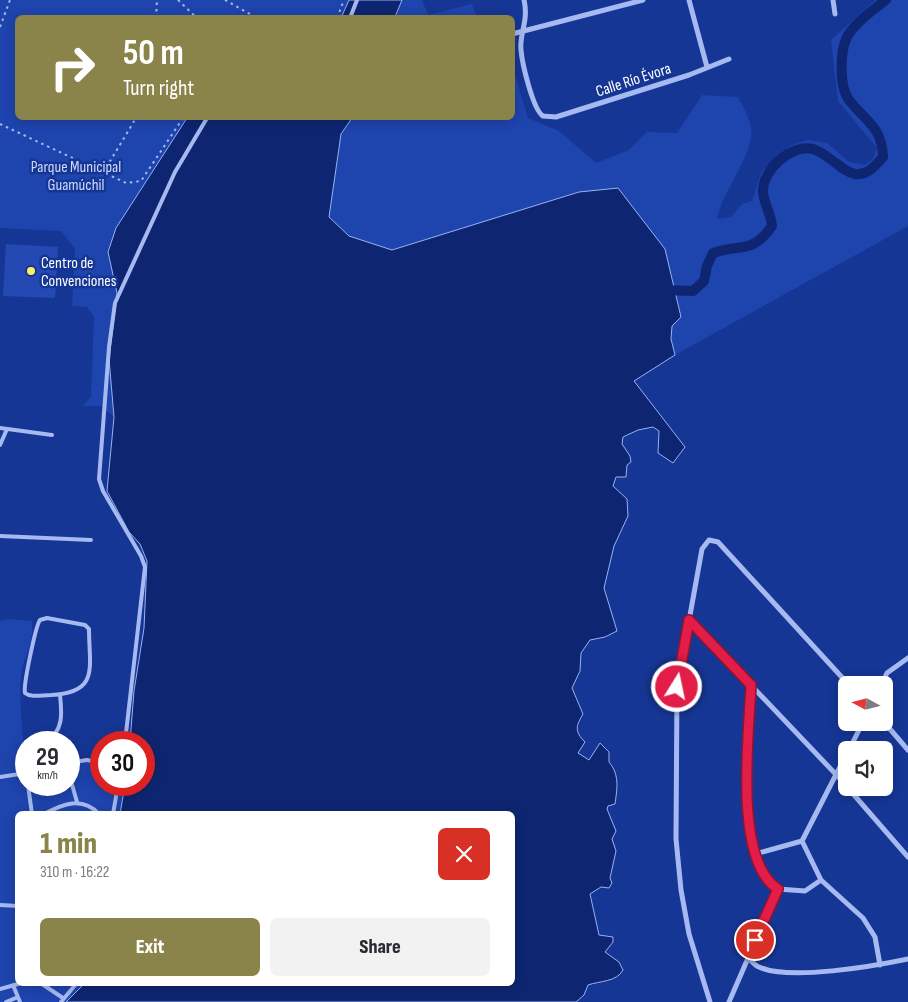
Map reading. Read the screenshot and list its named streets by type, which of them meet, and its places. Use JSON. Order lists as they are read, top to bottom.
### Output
{
  "streets": {
    "street": ["Calle Río Évora"]
  },
  "parks": ["Parque Municipal Guamúchil"],
  "places": ["Centro de Convenciones"],
  "north": "left",
  "page": {
    "turn": ["50 m", "Turn right"],
    "speed": "29 km/h",
    "limit": "30",
    "heading": ["1 min", "310 m · 16:22"],
    "buttons": ["Exit", "Share"]
  }
}
